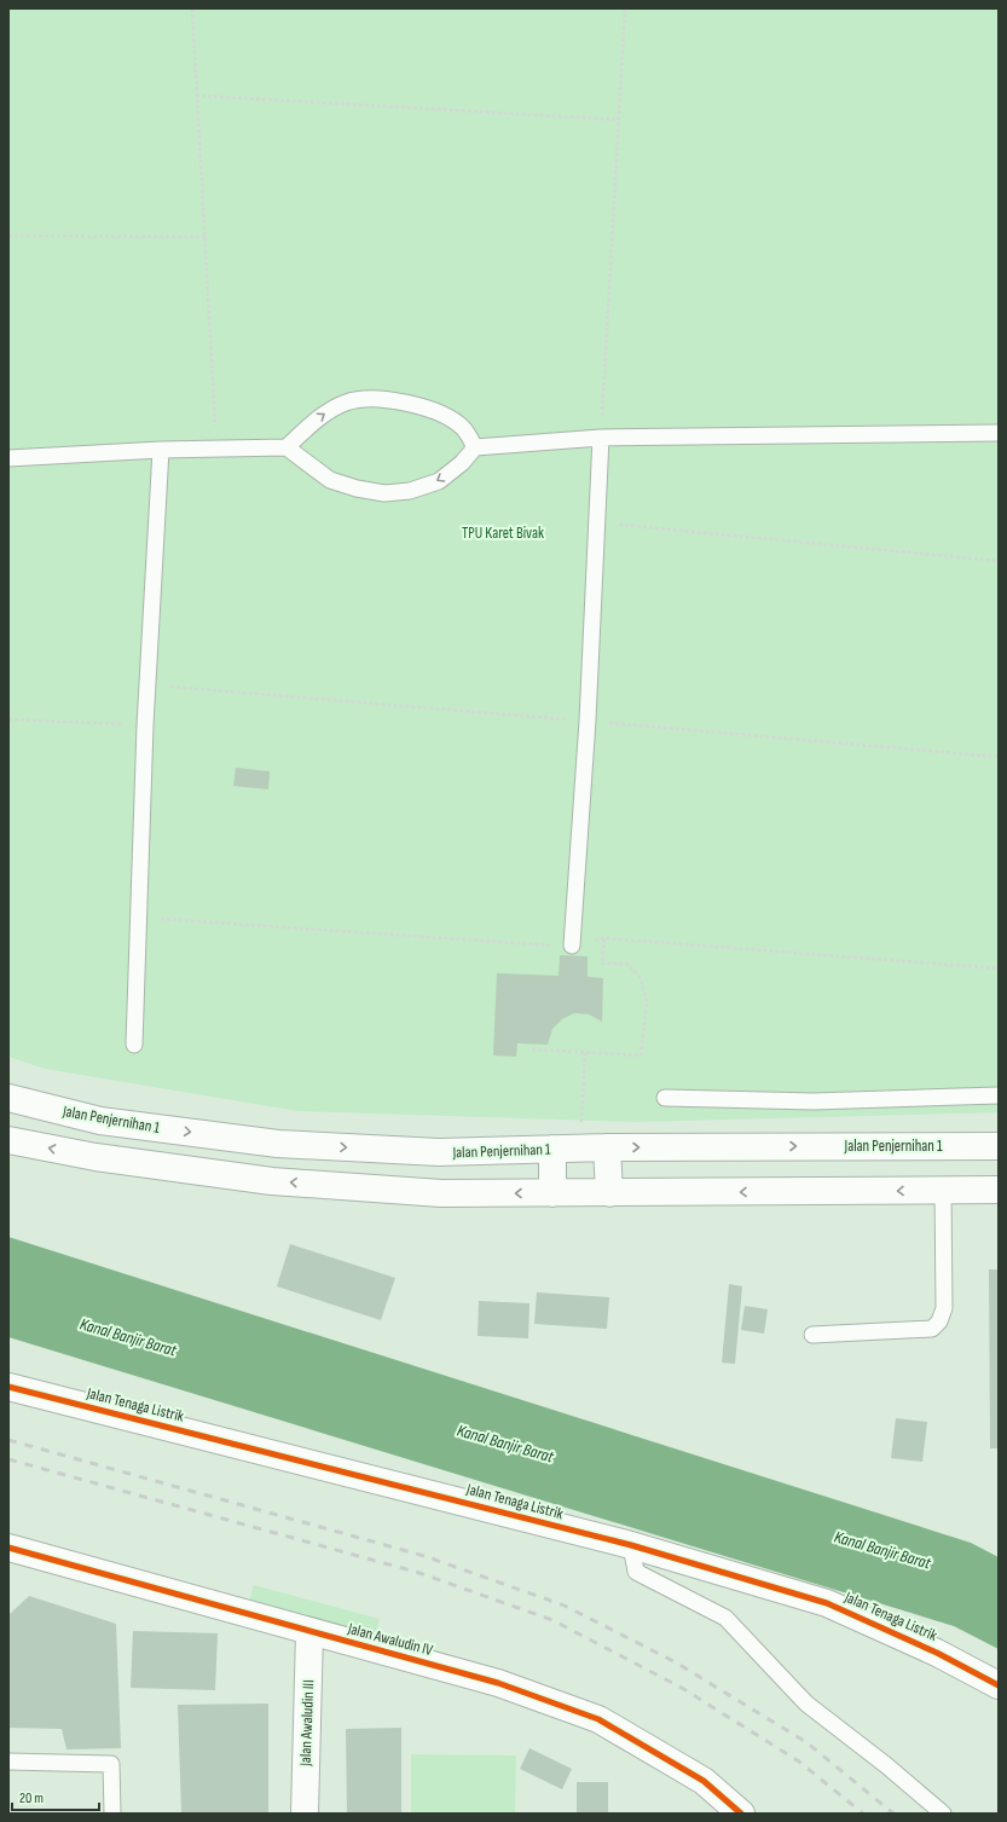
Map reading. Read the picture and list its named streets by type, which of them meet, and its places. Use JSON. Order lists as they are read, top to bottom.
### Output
{
  "streets": {
    "main road": [
      "Jalan Penjernihan 1",
      "Jalan Tenaga Listrik",
      "Jalan Awaludin IV",
      "Jalan Awaludin III"
    ]
  },
  "crossings": [
    ["Jalan Awaludin IV", "Jalan Awaludin III"]
  ],
  "water": ["Kanal Banjir Barat"],
  "parks": ["TPU Karet Bivak"],
  "scale_bar": "20 m"
}
